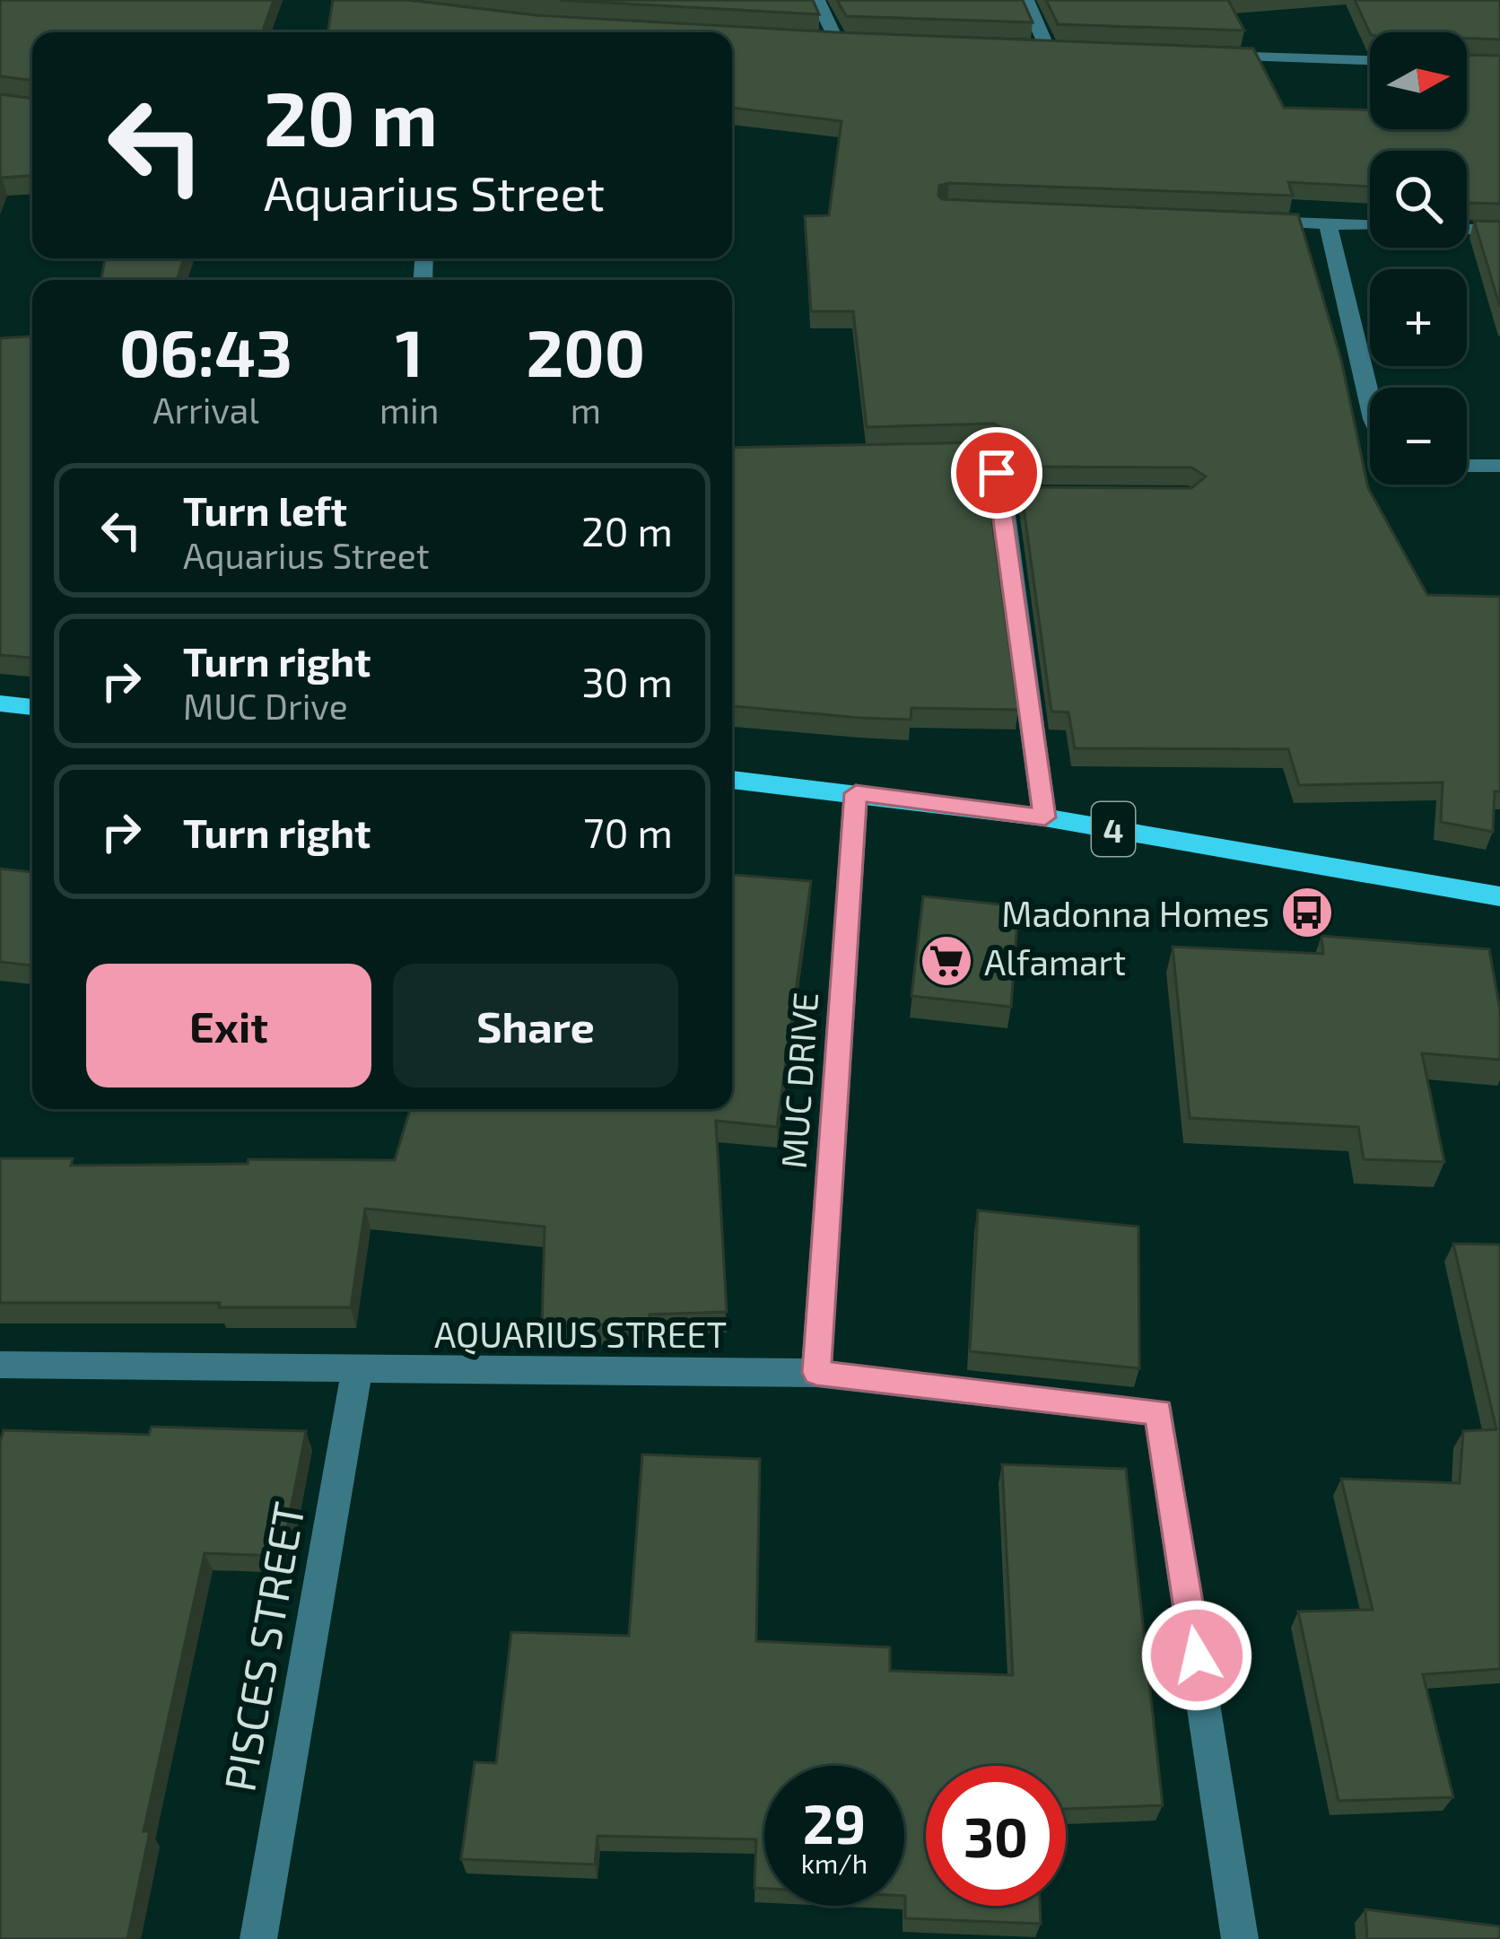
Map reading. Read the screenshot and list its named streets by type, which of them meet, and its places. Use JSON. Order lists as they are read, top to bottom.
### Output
{
  "streets": {
    "main road": ["4"],
    "street": ["MUC DRIVE", "AQUARIUS STREET", "PISCES STREET"]
  },
  "crossings": [
    ["4", "MUC DRIVE"],
    ["MUC DRIVE", "AQUARIUS STREET"],
    ["AQUARIUS STREET", "PISCES STREET"]
  ],
  "places": {
    "bus stop": ["Madonna Homes"],
    "supermarket": ["Alfamart"]
  },
  "north": "right",
  "page": {
    "map_buttons": ["+", "−"],
    "turn": ["20 m", "Aquarius Street"],
    "eta": [
      "06:43",
      "Arrival",
      "1",
      "min",
      "200",
      "m"
    ],
    "list": [
      {
        "name": "Turn left",
        "note": "Aquarius Street",
        "value": "20 m"
      },
      {
        "name": "Turn right",
        "note": "MUC Drive",
        "value": "30 m"
      },
      {
        "name": "Turn right",
        "value": "70 m"
      }
    ],
    "buttons": ["Exit", "Share"],
    "speed": "29 km/h",
    "limit": "30"
  }
}
